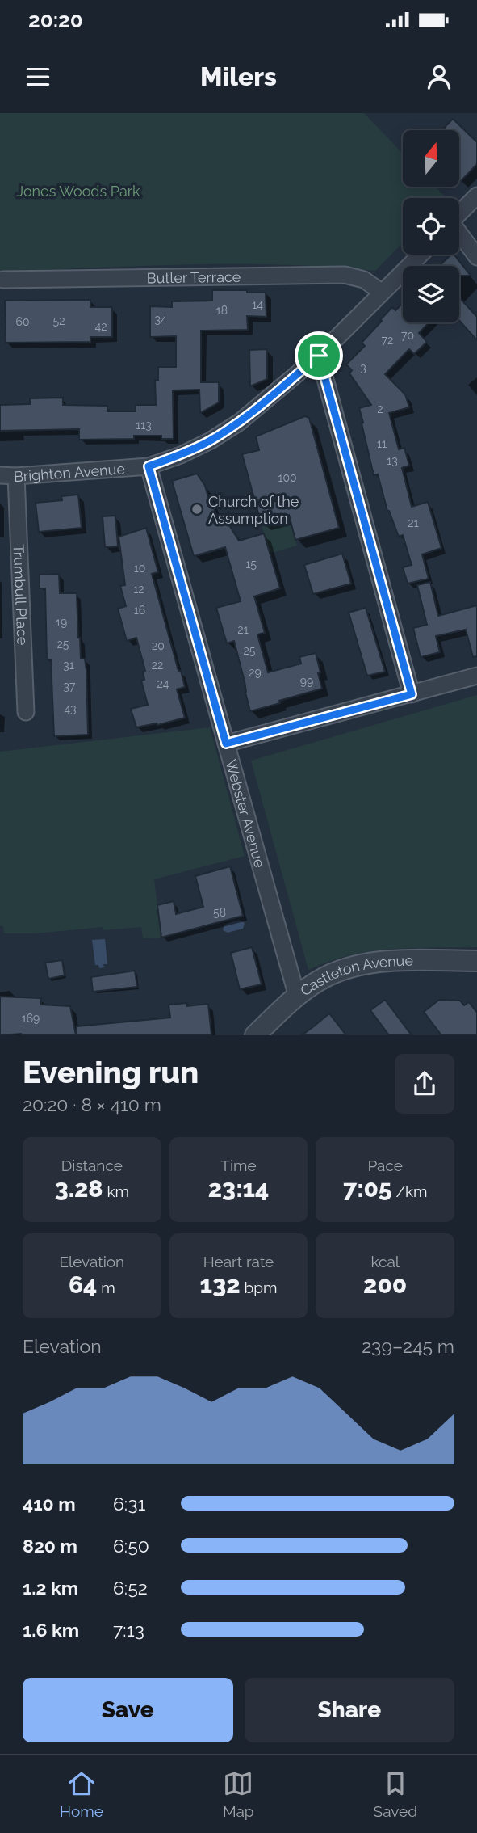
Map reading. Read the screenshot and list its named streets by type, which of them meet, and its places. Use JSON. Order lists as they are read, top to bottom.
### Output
{
  "streets": {
    "street": [
      "Butler Terrace",
      "Brighton Avenue",
      "Trumbull Place",
      "Webster Avenue",
      "Castleton Avenue"
    ]
  },
  "crossings": [
    ["Butler Terrace", "Brighton Avenue"],
    ["Brighton Avenue", "Trumbull Place"],
    ["Brighton Avenue", "Webster Avenue"],
    ["Webster Avenue", "Castleton Avenue"]
  ],
  "parks": ["Jones Woods Park"],
  "places": ["Church of the Assumption"],
  "house_numbers": [
    "14",
    "18",
    "34",
    "52",
    "60",
    "42",
    "70",
    "72",
    "3",
    "2",
    "113",
    "11",
    "13",
    "100",
    "21",
    "15",
    "10",
    "12",
    "16",
    "19",
    "21",
    "25",
    "20",
    "25",
    "31",
    "22",
    "29",
    "99",
    "24",
    "37",
    "43",
    "58",
    "169"
  ],
  "north": "top",
  "page": {
    "status": "20:20",
    "header": "Milers",
    "heading": ["Evening run", "20:20 · 8 × 410 m"],
    "stats": [
      ["Distance", "3.28 km"],
      ["Time", "23:14"],
      ["Pace", "7:05 /km"],
      ["Elevation", "64 m"],
      ["Heart rate", "132 bpm"],
      ["kcal", "200"]
    ],
    "chart": ["Elevation", "239–245 m"],
    "list": [
      {
        "name": "410 m",
        "note": "6:31"
      },
      {
        "name": "820 m",
        "note": "6:50"
      },
      {
        "name": "1.2 km",
        "note": "6:52"
      },
      {
        "name": "1.6 km",
        "note": "7:13"
      }
    ],
    "buttons": ["Save", "Share"],
    "tabs": ["Home", "Map", "Saved"]
  }
}
